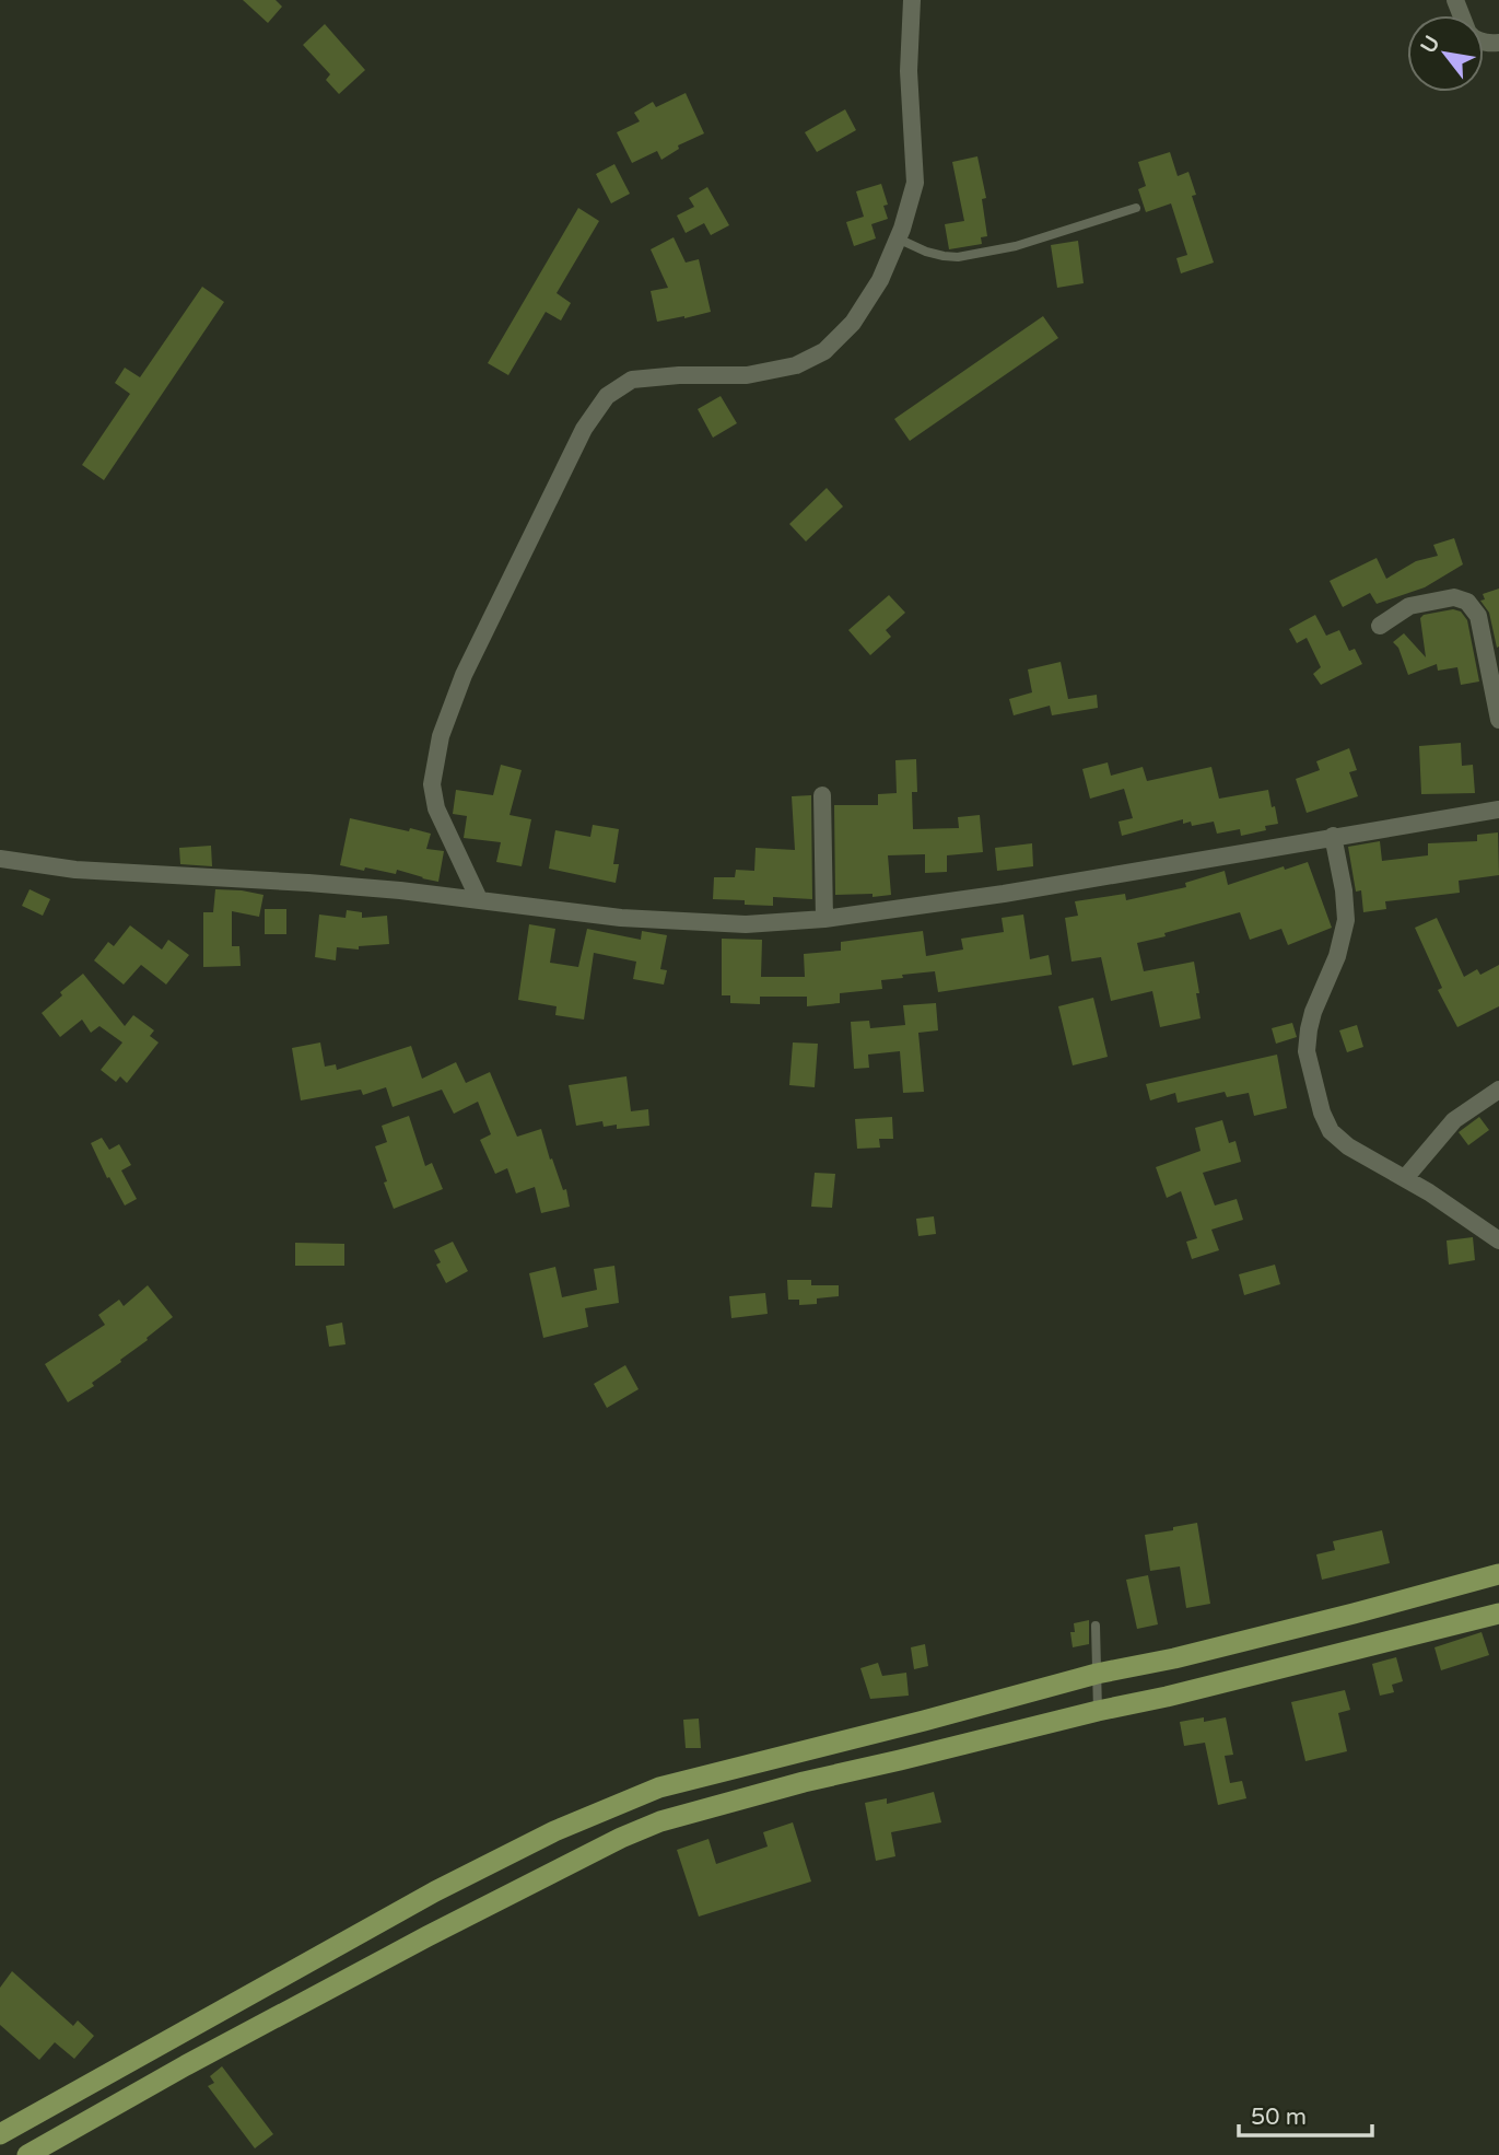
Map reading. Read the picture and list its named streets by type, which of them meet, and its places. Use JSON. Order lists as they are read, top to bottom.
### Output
{
  "scale_bar": "50 m",
  "north": "top left"
}
